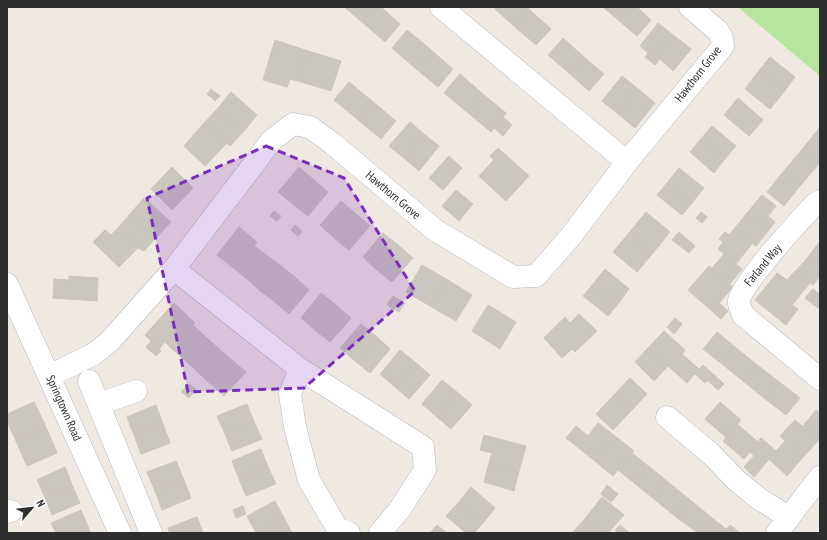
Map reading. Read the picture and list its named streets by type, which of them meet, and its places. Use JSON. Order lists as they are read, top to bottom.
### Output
{
  "streets": {
    "street": ["Hawthorn Grove", "Farland Way", "Springtown Road"]
  },
  "crossings": [
    ["Hawthorn Grove", "Springtown Road"]
  ],
  "north": "top right"
}
